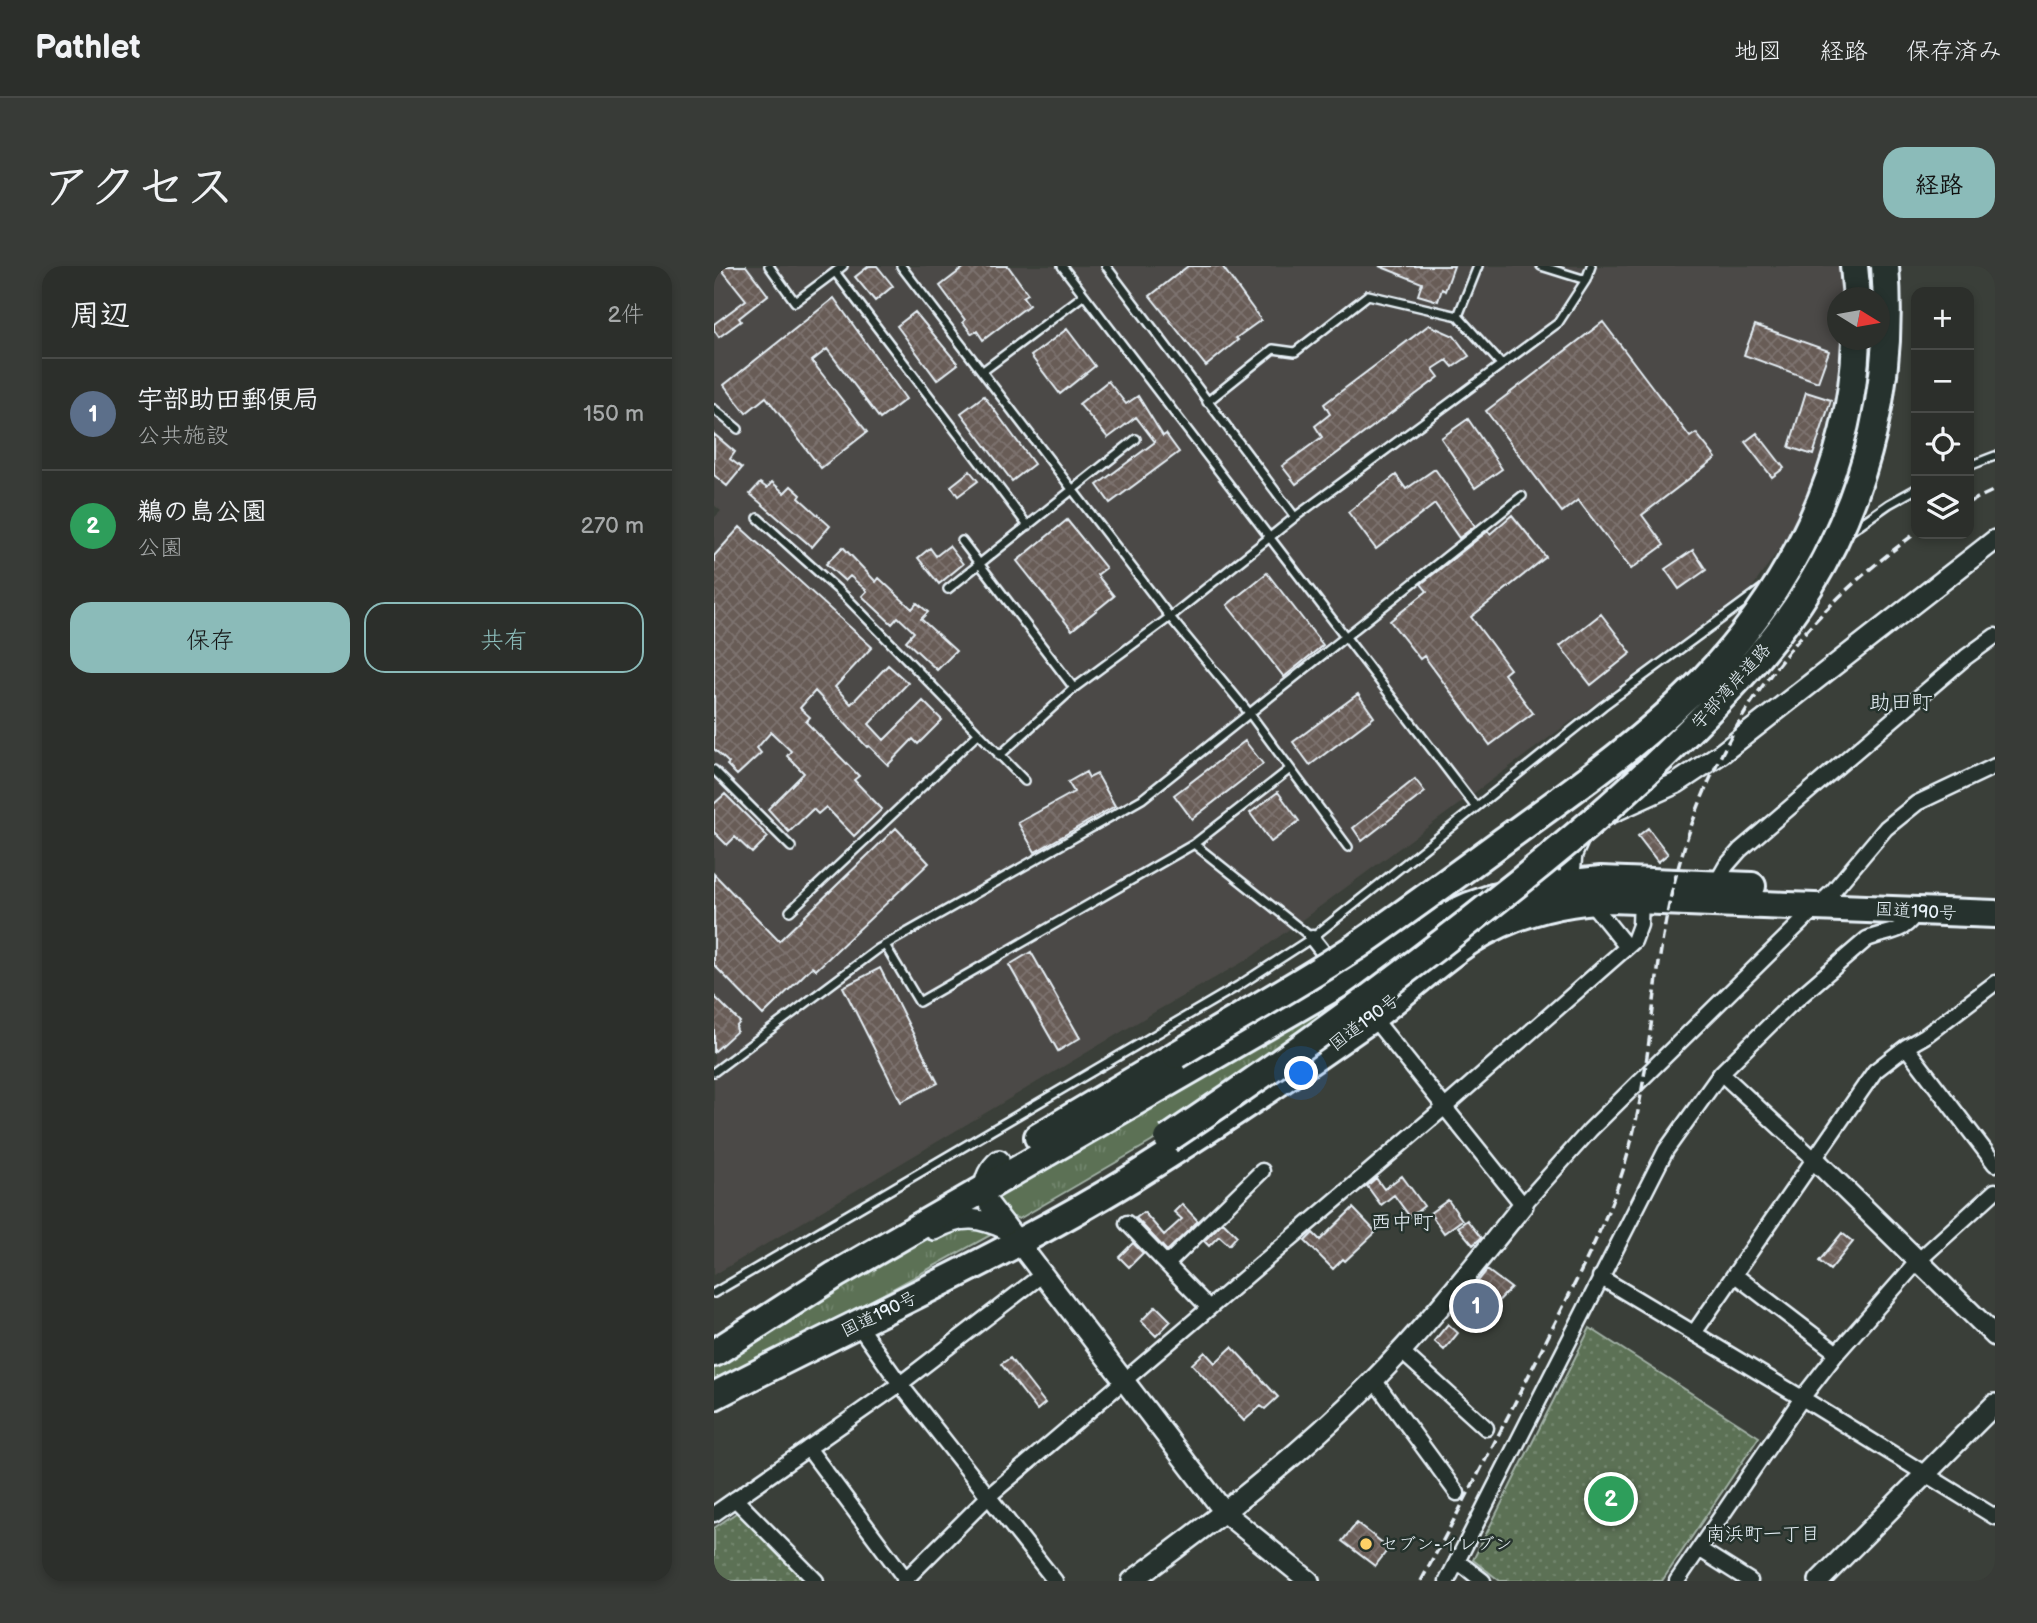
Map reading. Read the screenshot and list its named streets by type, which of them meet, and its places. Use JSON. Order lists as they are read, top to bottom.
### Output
{
  "streets": {
    "highway": ["宇部湾岸道路", "国道190号"]
  },
  "crossings": [
    ["宇部湾岸道路", "国道190号"]
  ],
  "districts": ["助田町", "西中町", "南浜町一丁目"],
  "places": ["セブン-イレブン"],
  "north": "right",
  "page": {
    "header": "Pathlet",
    "nav": ["地図", "経路", "保存済み"],
    "title": "アクセス",
    "buttons": [
      "経路",
      ["保存", "共有"]
    ],
    "heading": ["周辺", "2件"],
    "map_buttons": ["+", "−"],
    "list": [
      {
        "mark": "1",
        "name": "宇部助田郵便局",
        "note": "公共施設",
        "value": "150 m"
      },
      {
        "mark": "2",
        "name": "鵜の島公園",
        "note": "公園",
        "value": "270 m"
      }
    ],
    "pins": ["1", "2"]
  }
}
